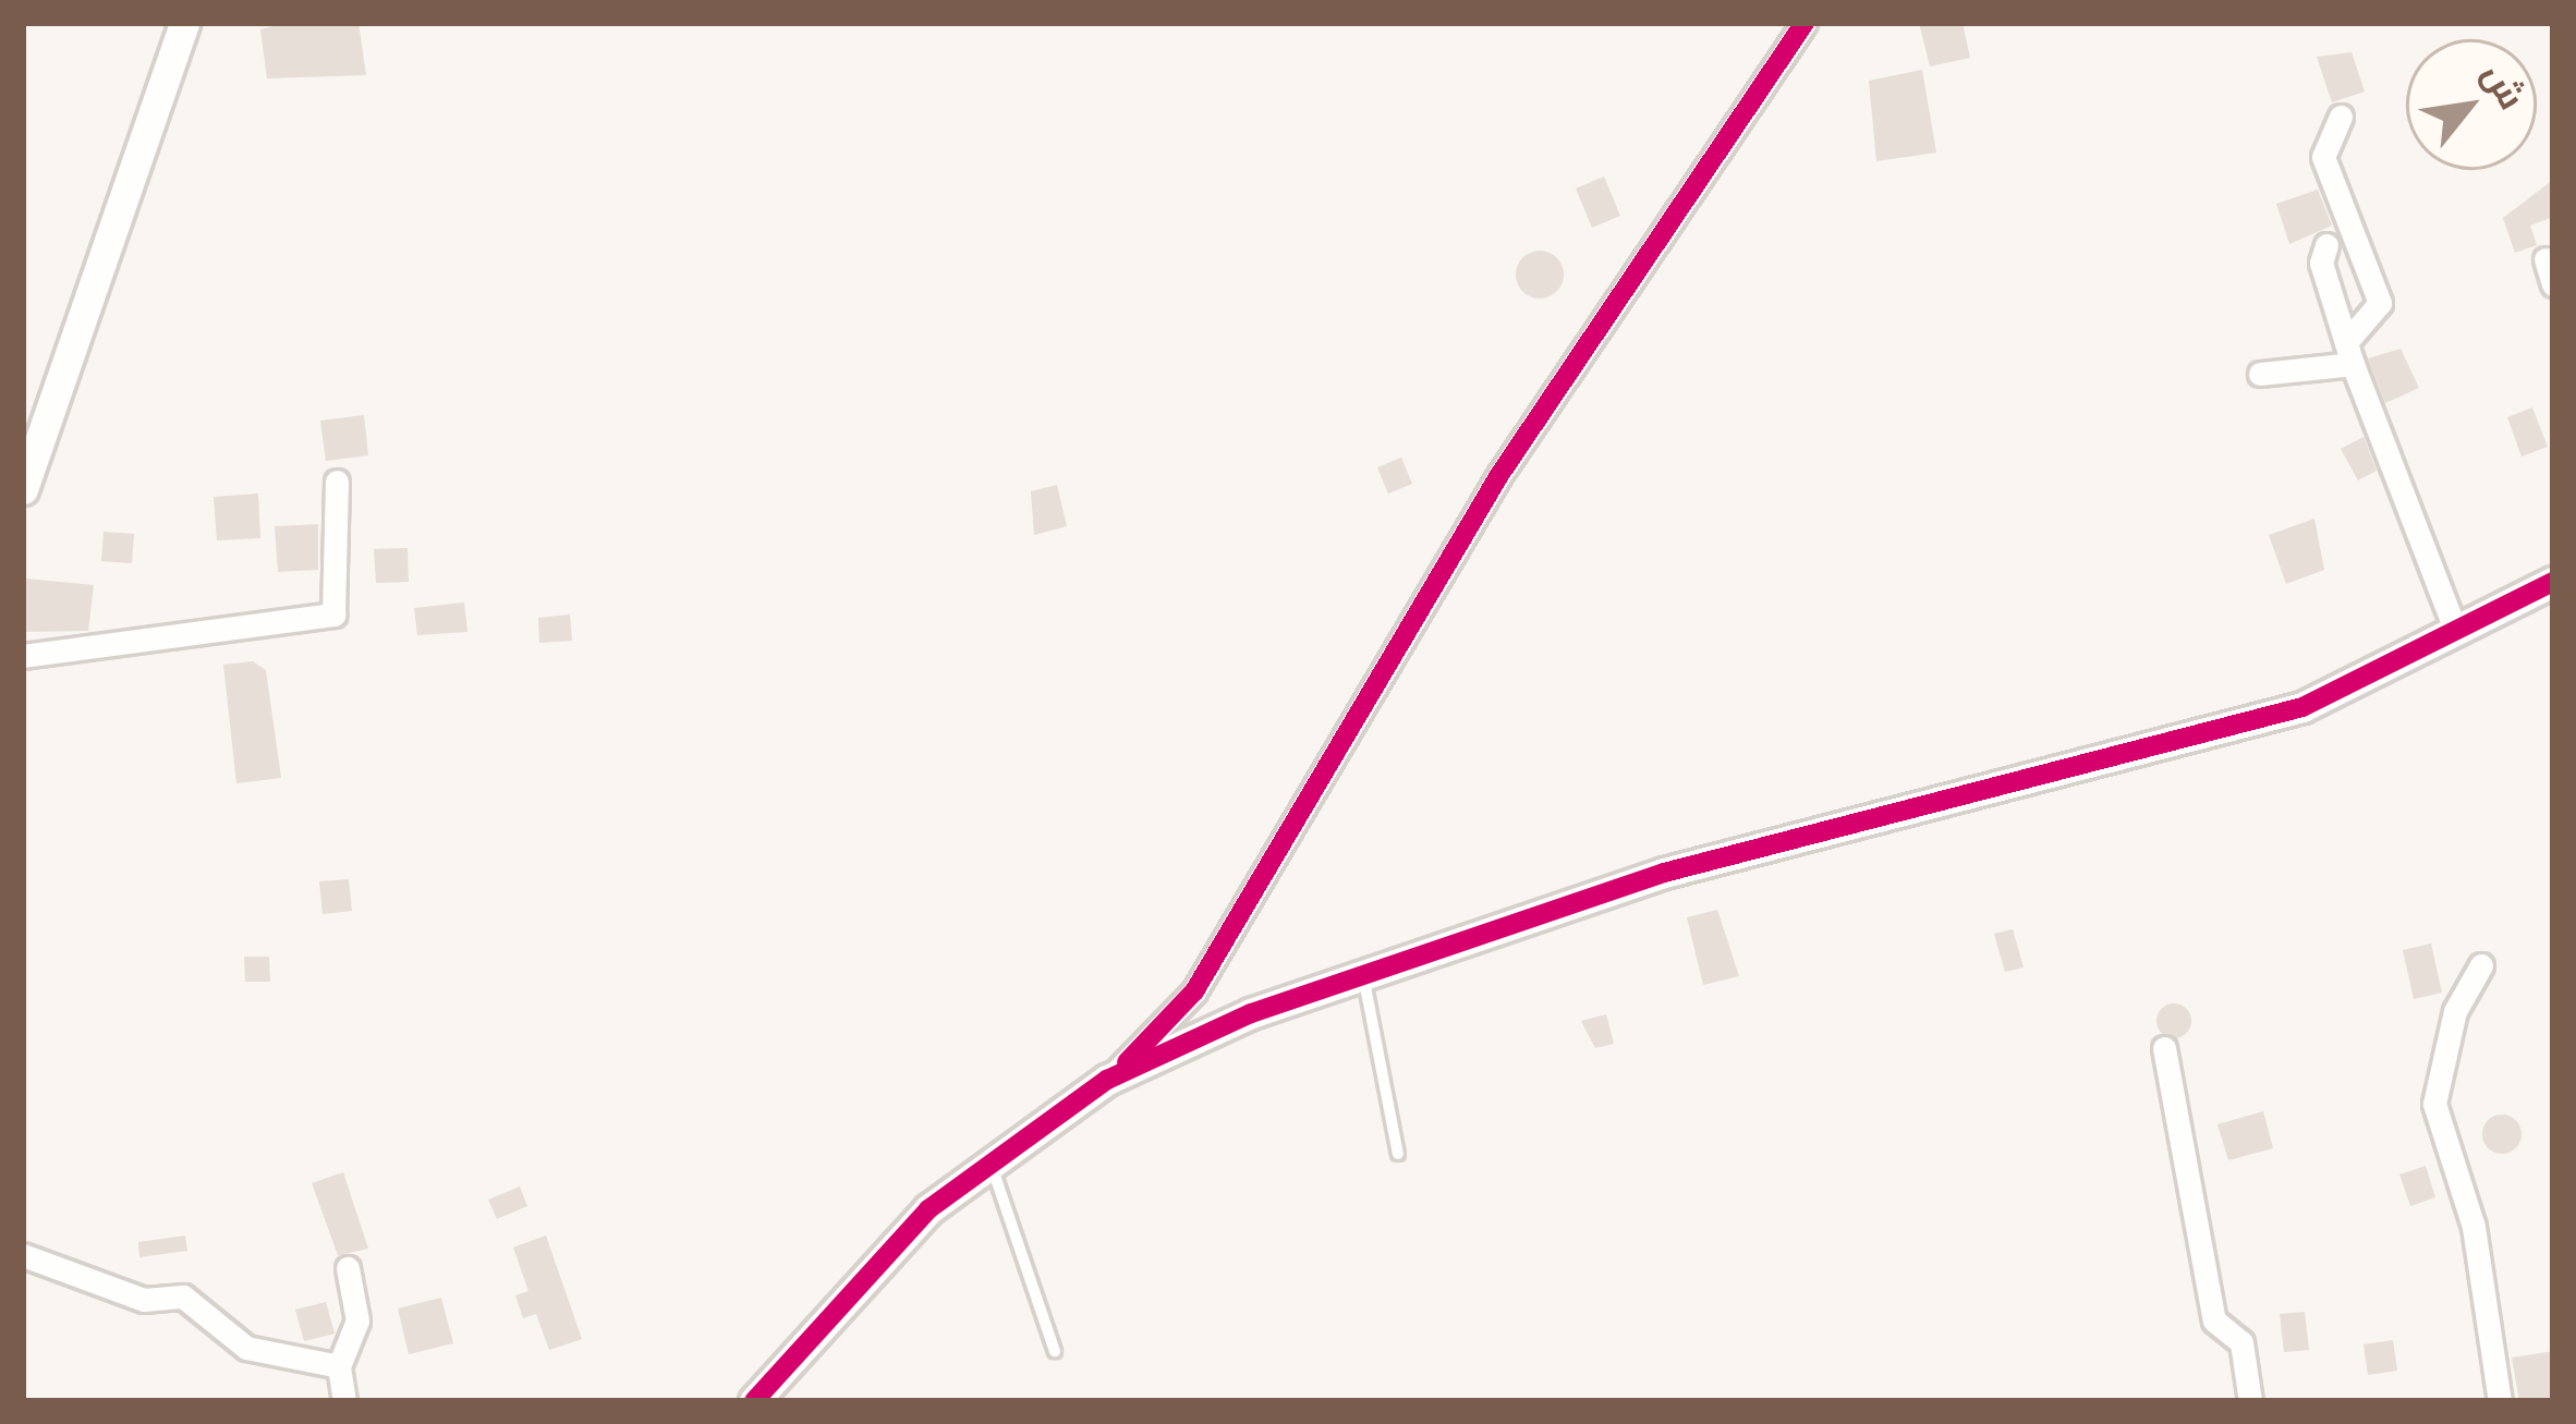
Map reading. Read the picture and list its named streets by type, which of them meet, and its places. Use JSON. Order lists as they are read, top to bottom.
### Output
{
  "north": "top right"
}
